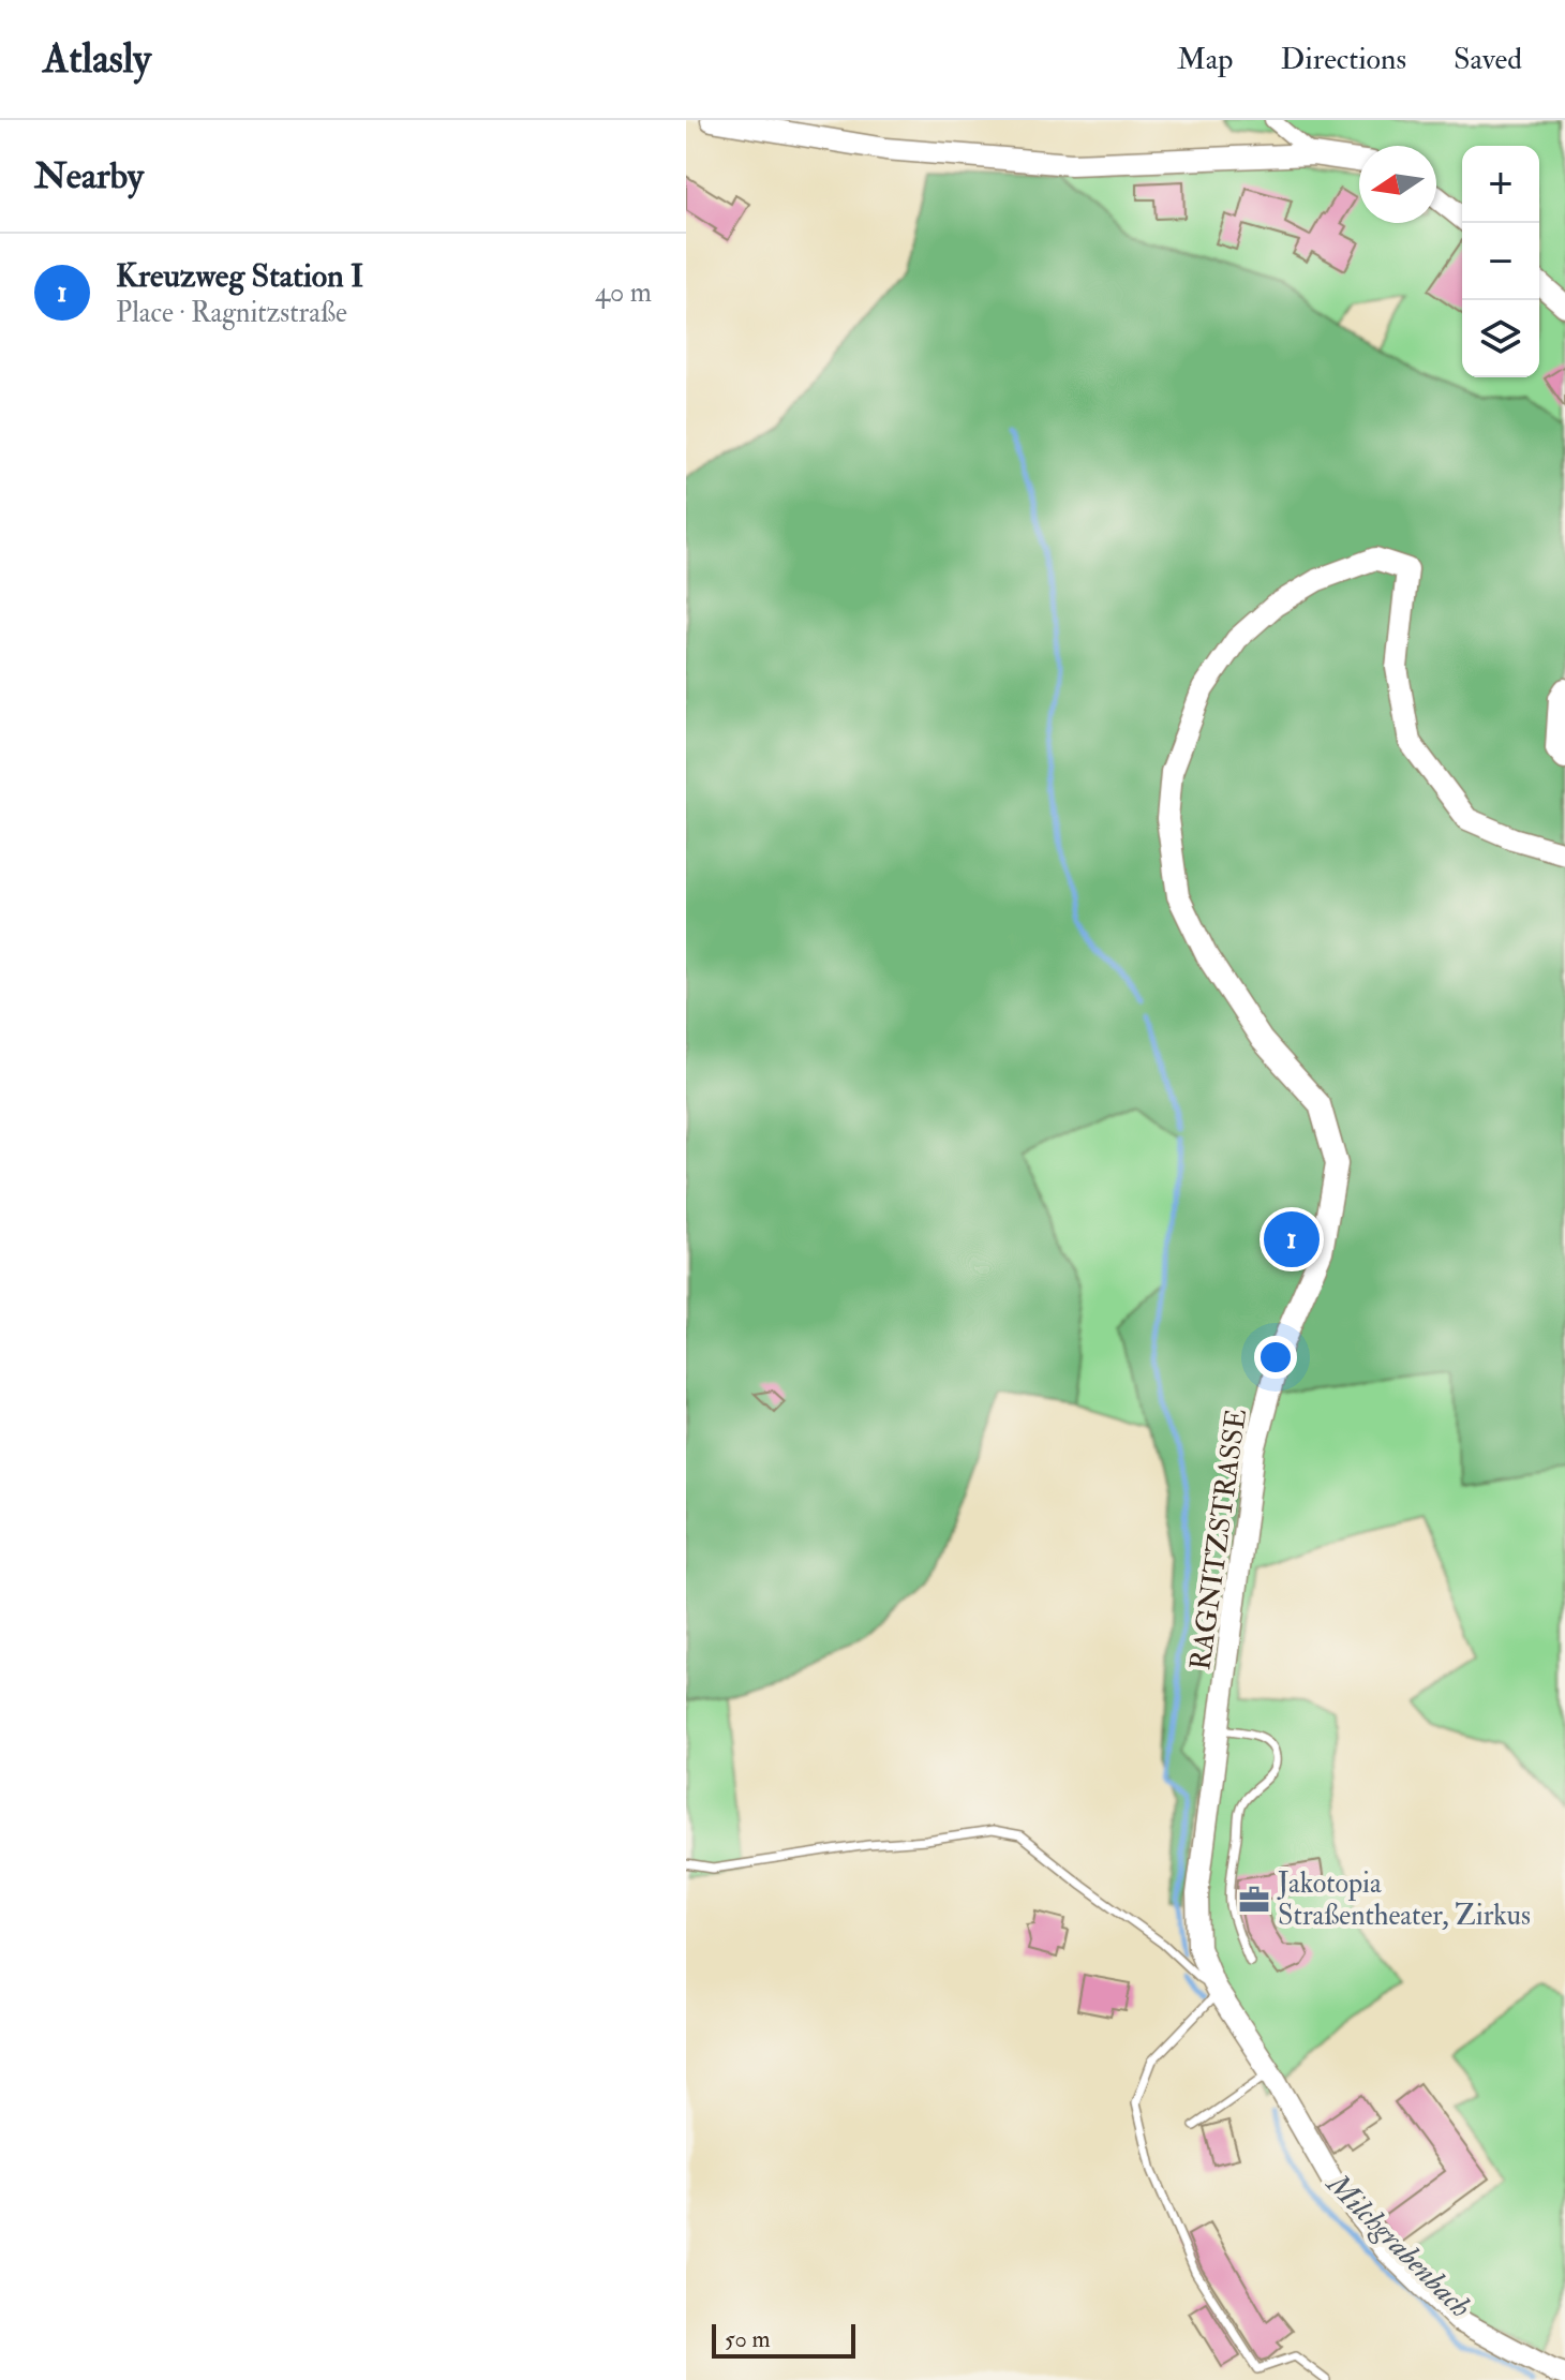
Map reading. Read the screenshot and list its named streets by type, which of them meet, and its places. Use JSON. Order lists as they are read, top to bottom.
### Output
{
  "streets": {
    "main road": ["RAGNITZSTRASSE"]
  },
  "water": ["Milchgrabenbach"],
  "places": {
    "office": ["Jakotopia Straßentheater, Zirkus"]
  },
  "scale_bar": "50 m",
  "north": "left",
  "page": {
    "header": "Atlasly",
    "nav": ["Map", "Directions", "Saved"],
    "heading": "Nearby",
    "map_buttons": ["+", "−"],
    "list": [
      {
        "mark": "1",
        "name": "Kreuzweg Station I",
        "note": "Place · Ragnitzstraße",
        "value": "40 m"
      }
    ],
    "pins": "1",
    "scale": "50 m"
  }
}
